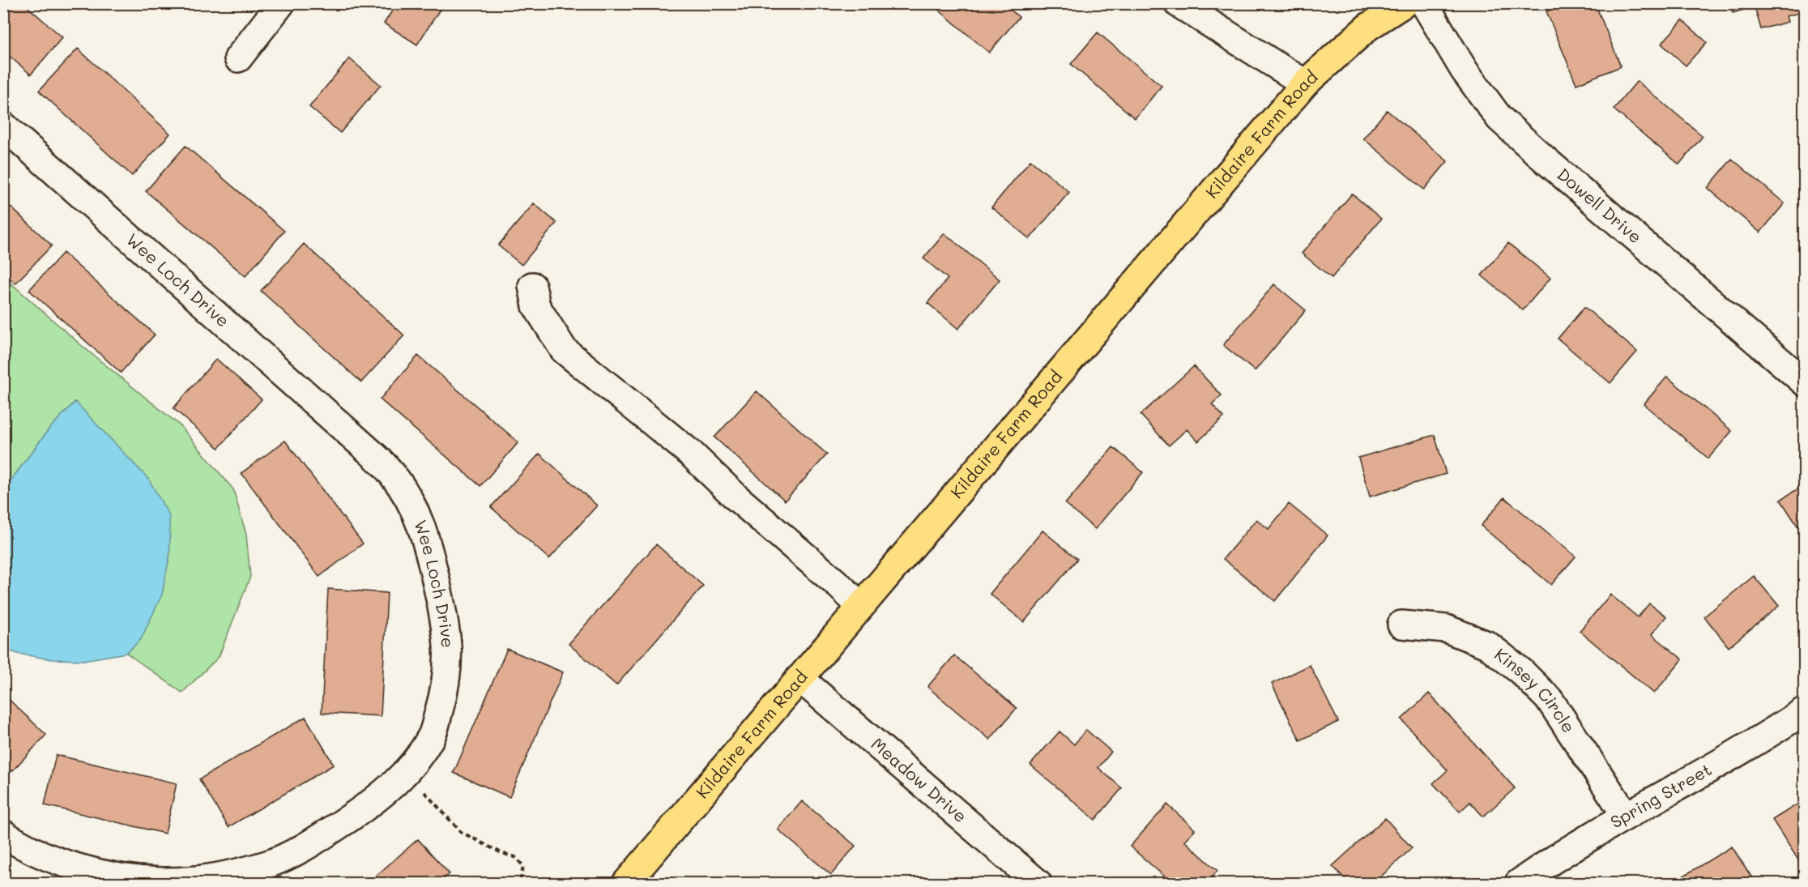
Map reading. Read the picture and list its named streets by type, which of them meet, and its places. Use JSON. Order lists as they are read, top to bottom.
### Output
{
  "streets": {
    "main road": ["Kildaire Farm Road"],
    "street": [
      "Dowell Drive",
      "Wee Loch Drive",
      "Kinsey Circle",
      "Meadow Drive",
      "Spring Street"
    ]
  },
  "crossings": [
    ["Kildaire Farm Road", "Meadow Drive"],
    ["Kinsey Circle", "Spring Street"]
  ]
}
